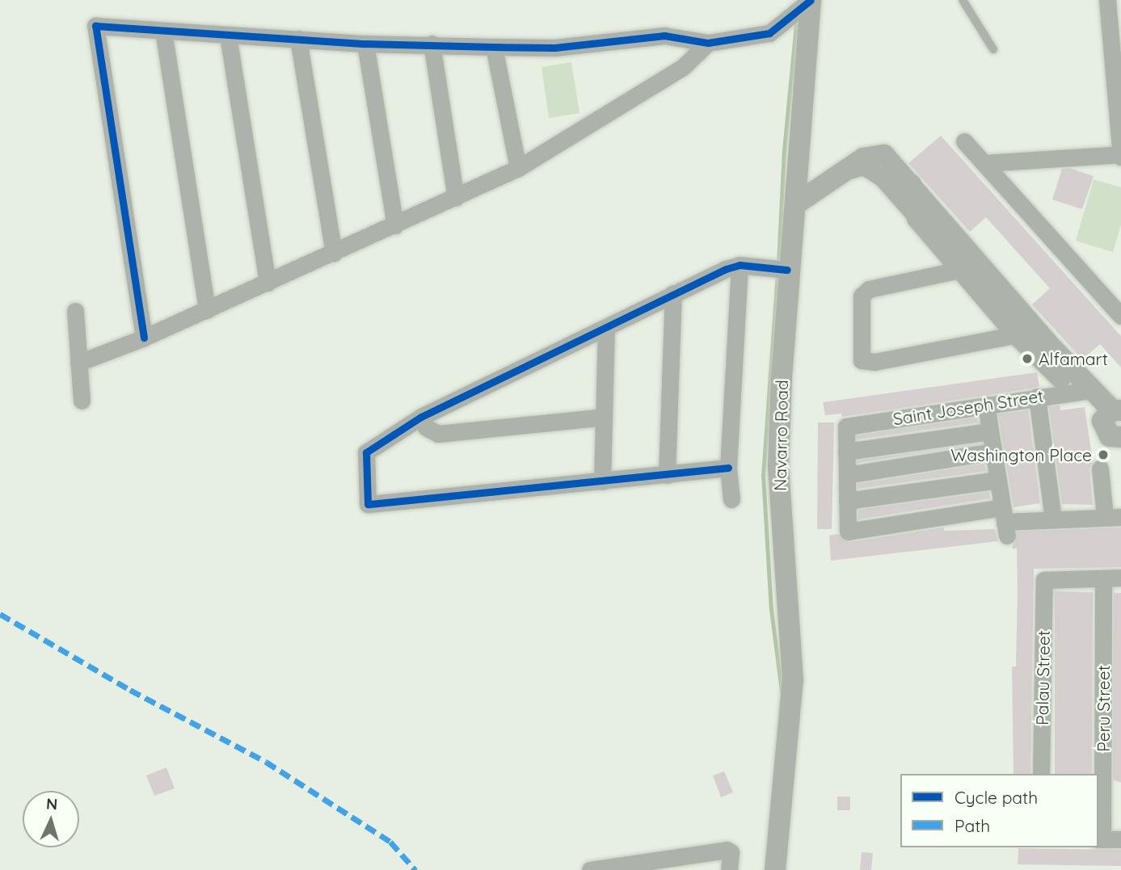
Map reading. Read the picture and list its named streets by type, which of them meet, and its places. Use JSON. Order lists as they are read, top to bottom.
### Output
{
  "streets": {
    "street": [
      "Saint Joseph Street",
      "Navarro Road",
      "Palau Street",
      "Peru Street"
    ]
  },
  "crossings": [
    ["Palau Street", "Peru Street"]
  ],
  "places": ["Alfamart", "Washington Place"],
  "legend": ["Cycle path", "Path"],
  "north": "top"
}
